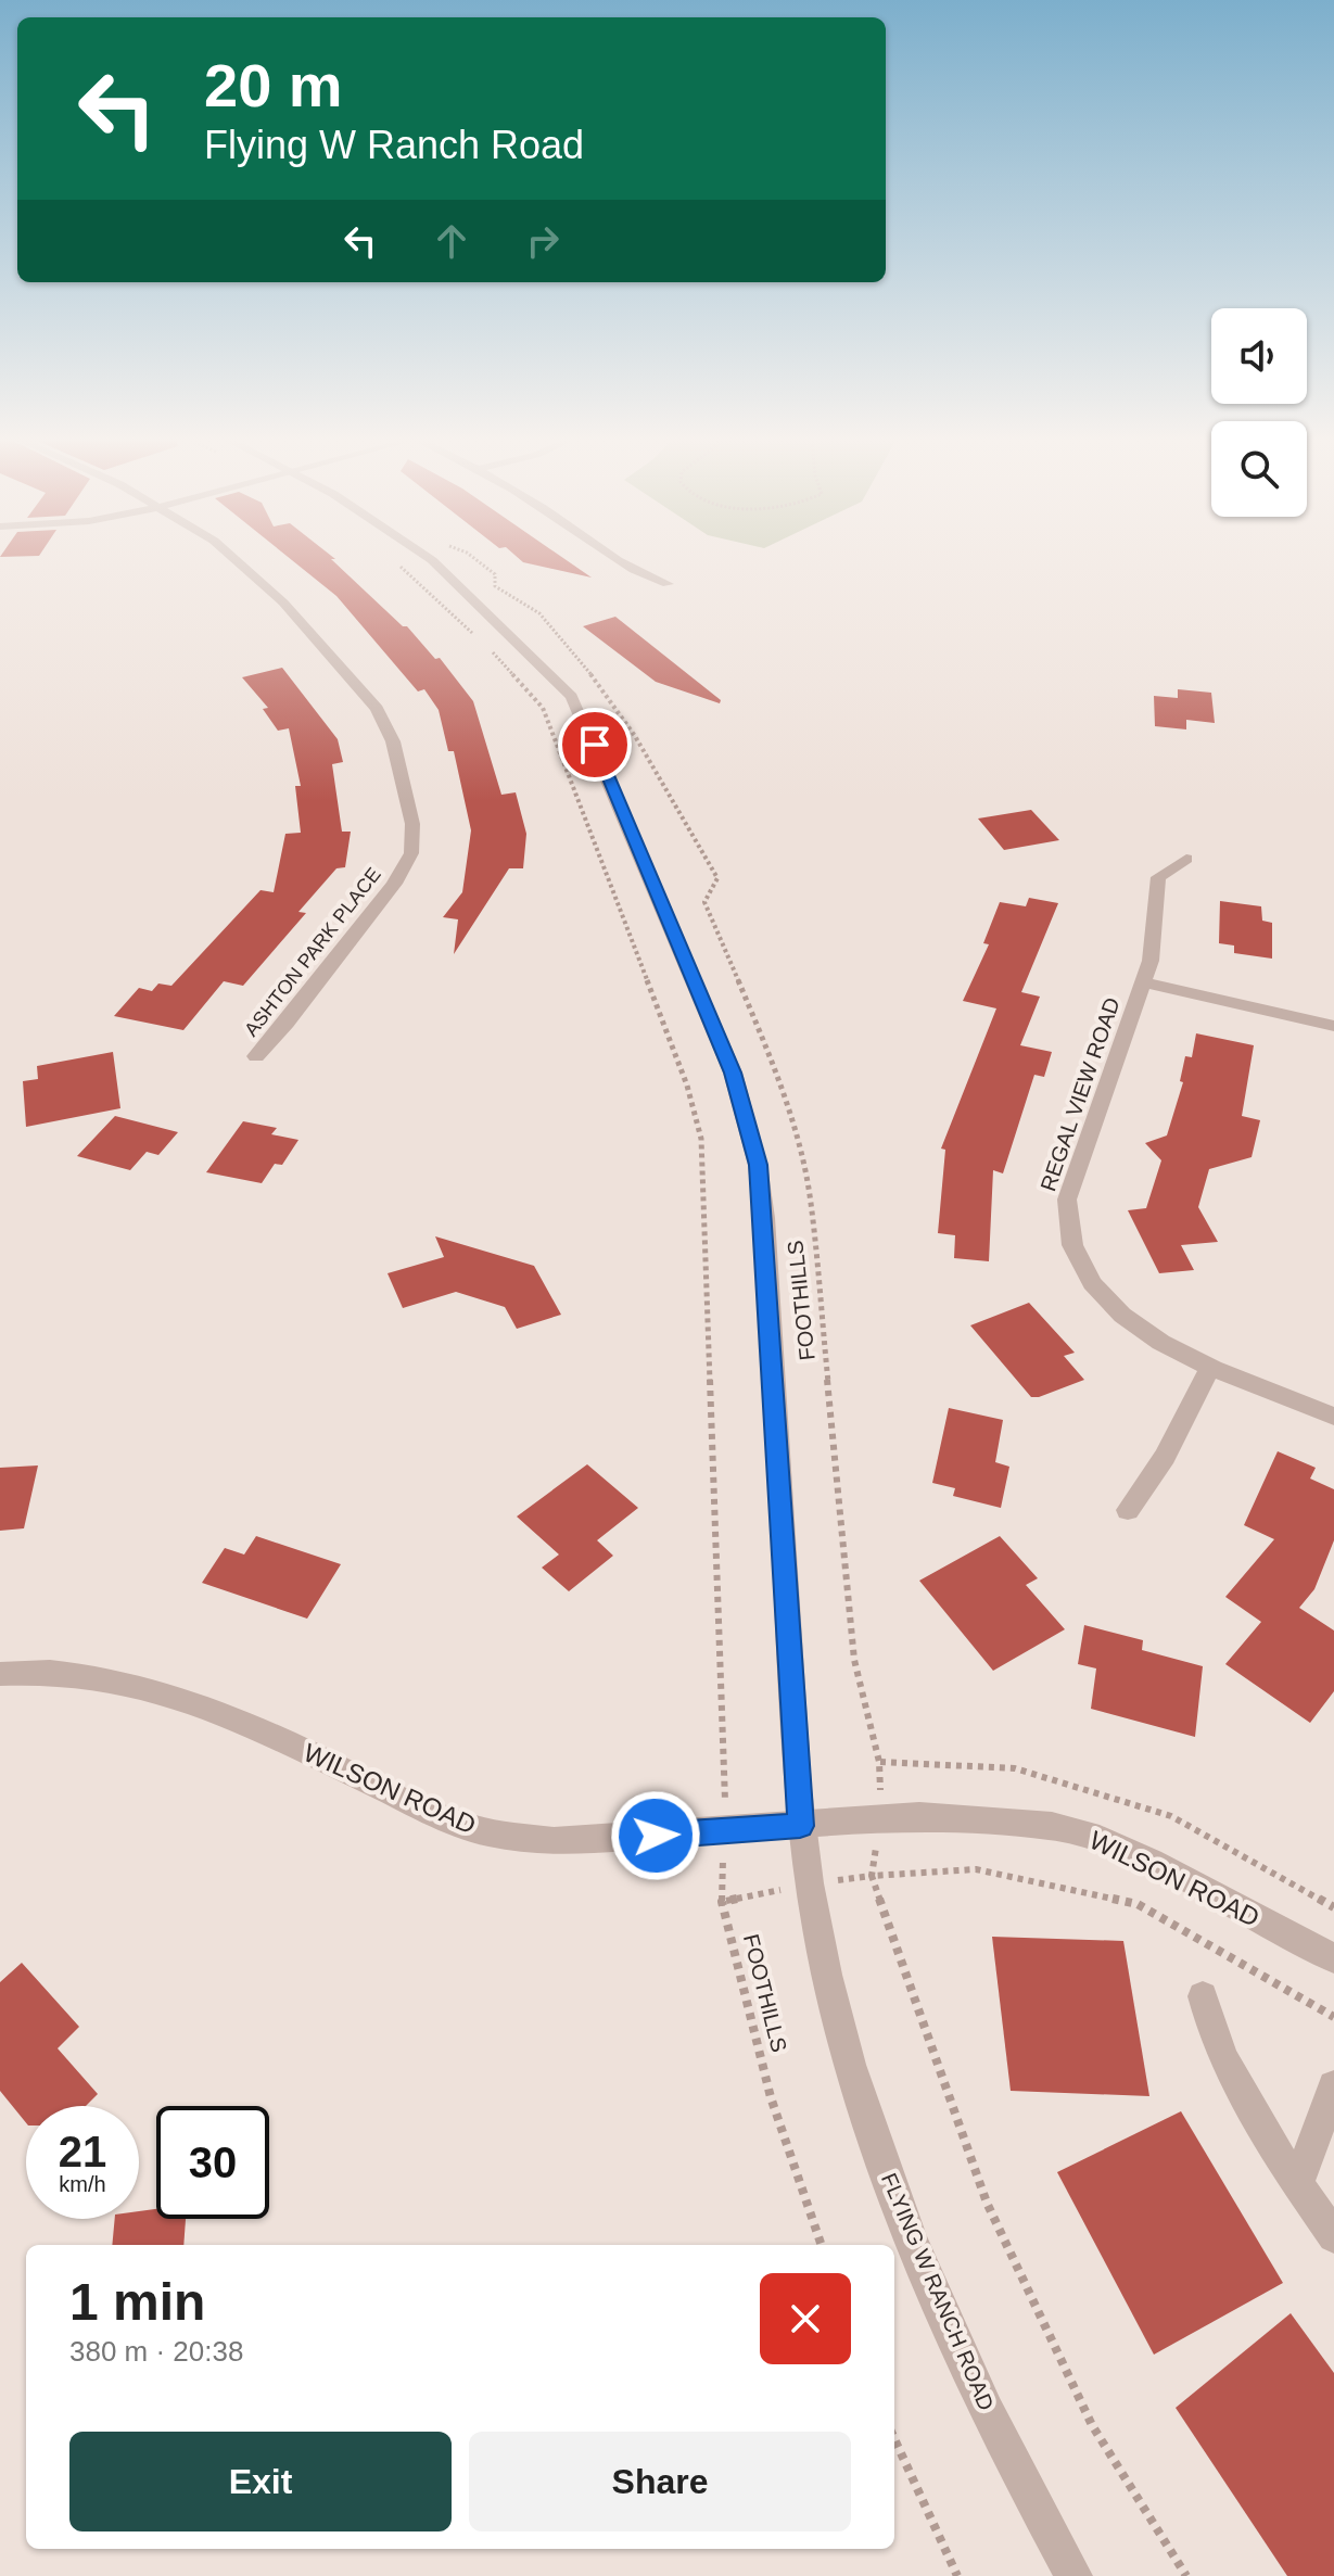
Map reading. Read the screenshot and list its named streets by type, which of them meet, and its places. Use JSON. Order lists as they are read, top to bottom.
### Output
{
  "streets": {
    "street": [
      "ASHTON PARK PLACE",
      "REGAL VIEW ROAD",
      "WILSON ROAD",
      "FLYING W RANCH ROAD"
    ],
    "path": ["FOOTHILLS"]
  },
  "crossings": [
    ["FOOTHILLS", "WILSON ROAD"],
    ["WILSON ROAD", "FLYING W RANCH ROAD"]
  ],
  "page": {
    "turn": ["20 m", "Flying W Ranch Road"],
    "speed": "21 km/h",
    "limit": "30",
    "heading": ["1 min", "380 m · 20:38"],
    "buttons": ["Exit", "Share"]
  }
}
